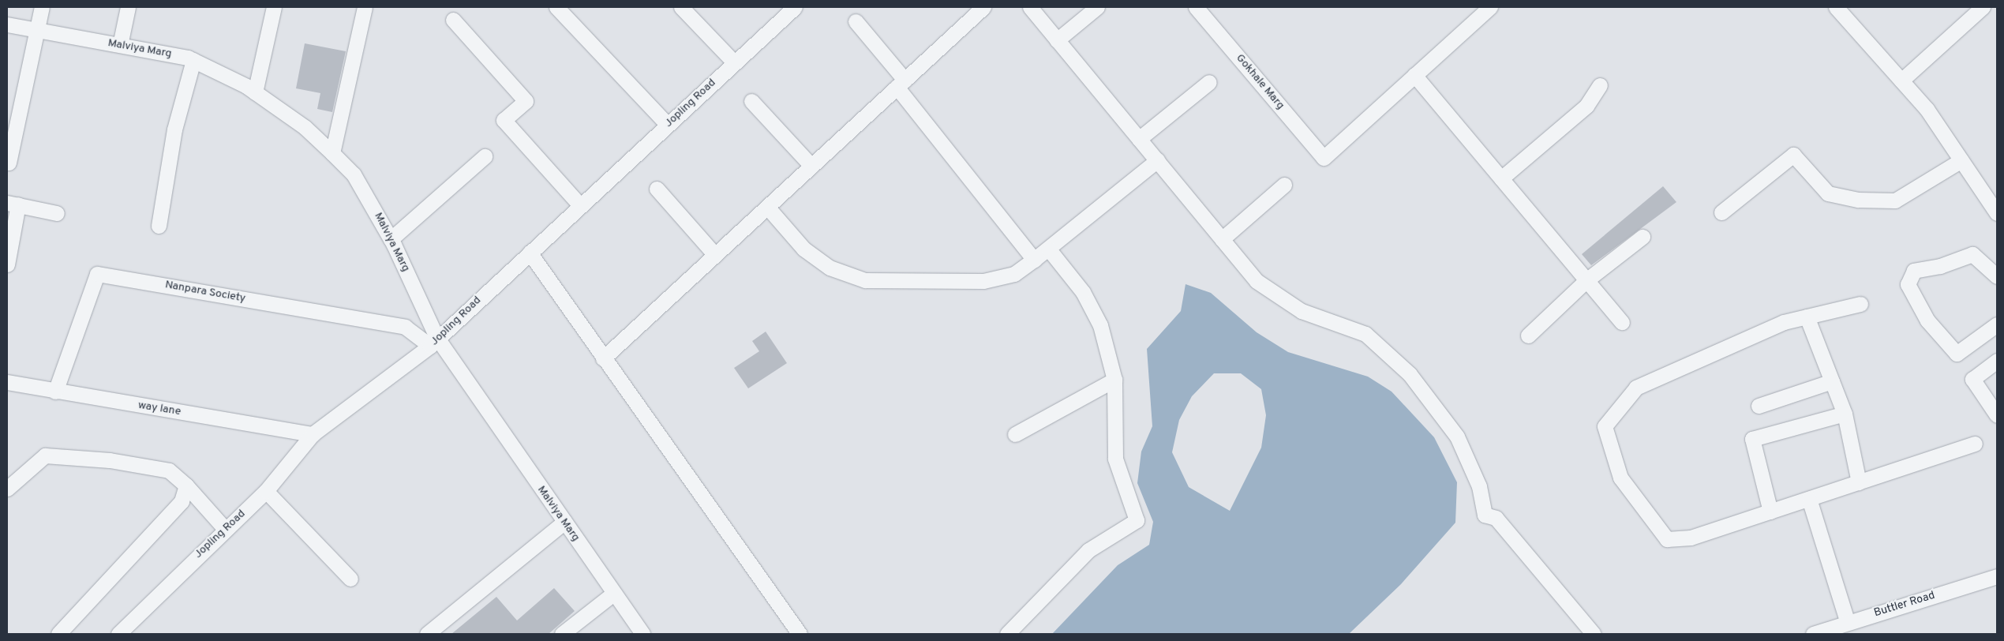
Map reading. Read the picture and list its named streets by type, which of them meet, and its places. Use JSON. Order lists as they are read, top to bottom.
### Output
{
  "streets": {
    "street": [
      "Malviya Marg",
      "Gokhale Marg",
      "Jopling Road",
      "Nanpara Society",
      "way lane",
      "Buttler Road"
    ]
  },
  "crossings": [
    ["Malviya Marg", "Jopling Road"],
    ["Malviya Marg", "Nanpara Society"],
    ["Jopling Road", "Nanpara Society"],
    ["Jopling Road", "way lane"],
    ["Nanpara Society", "way lane"]
  ]
}
